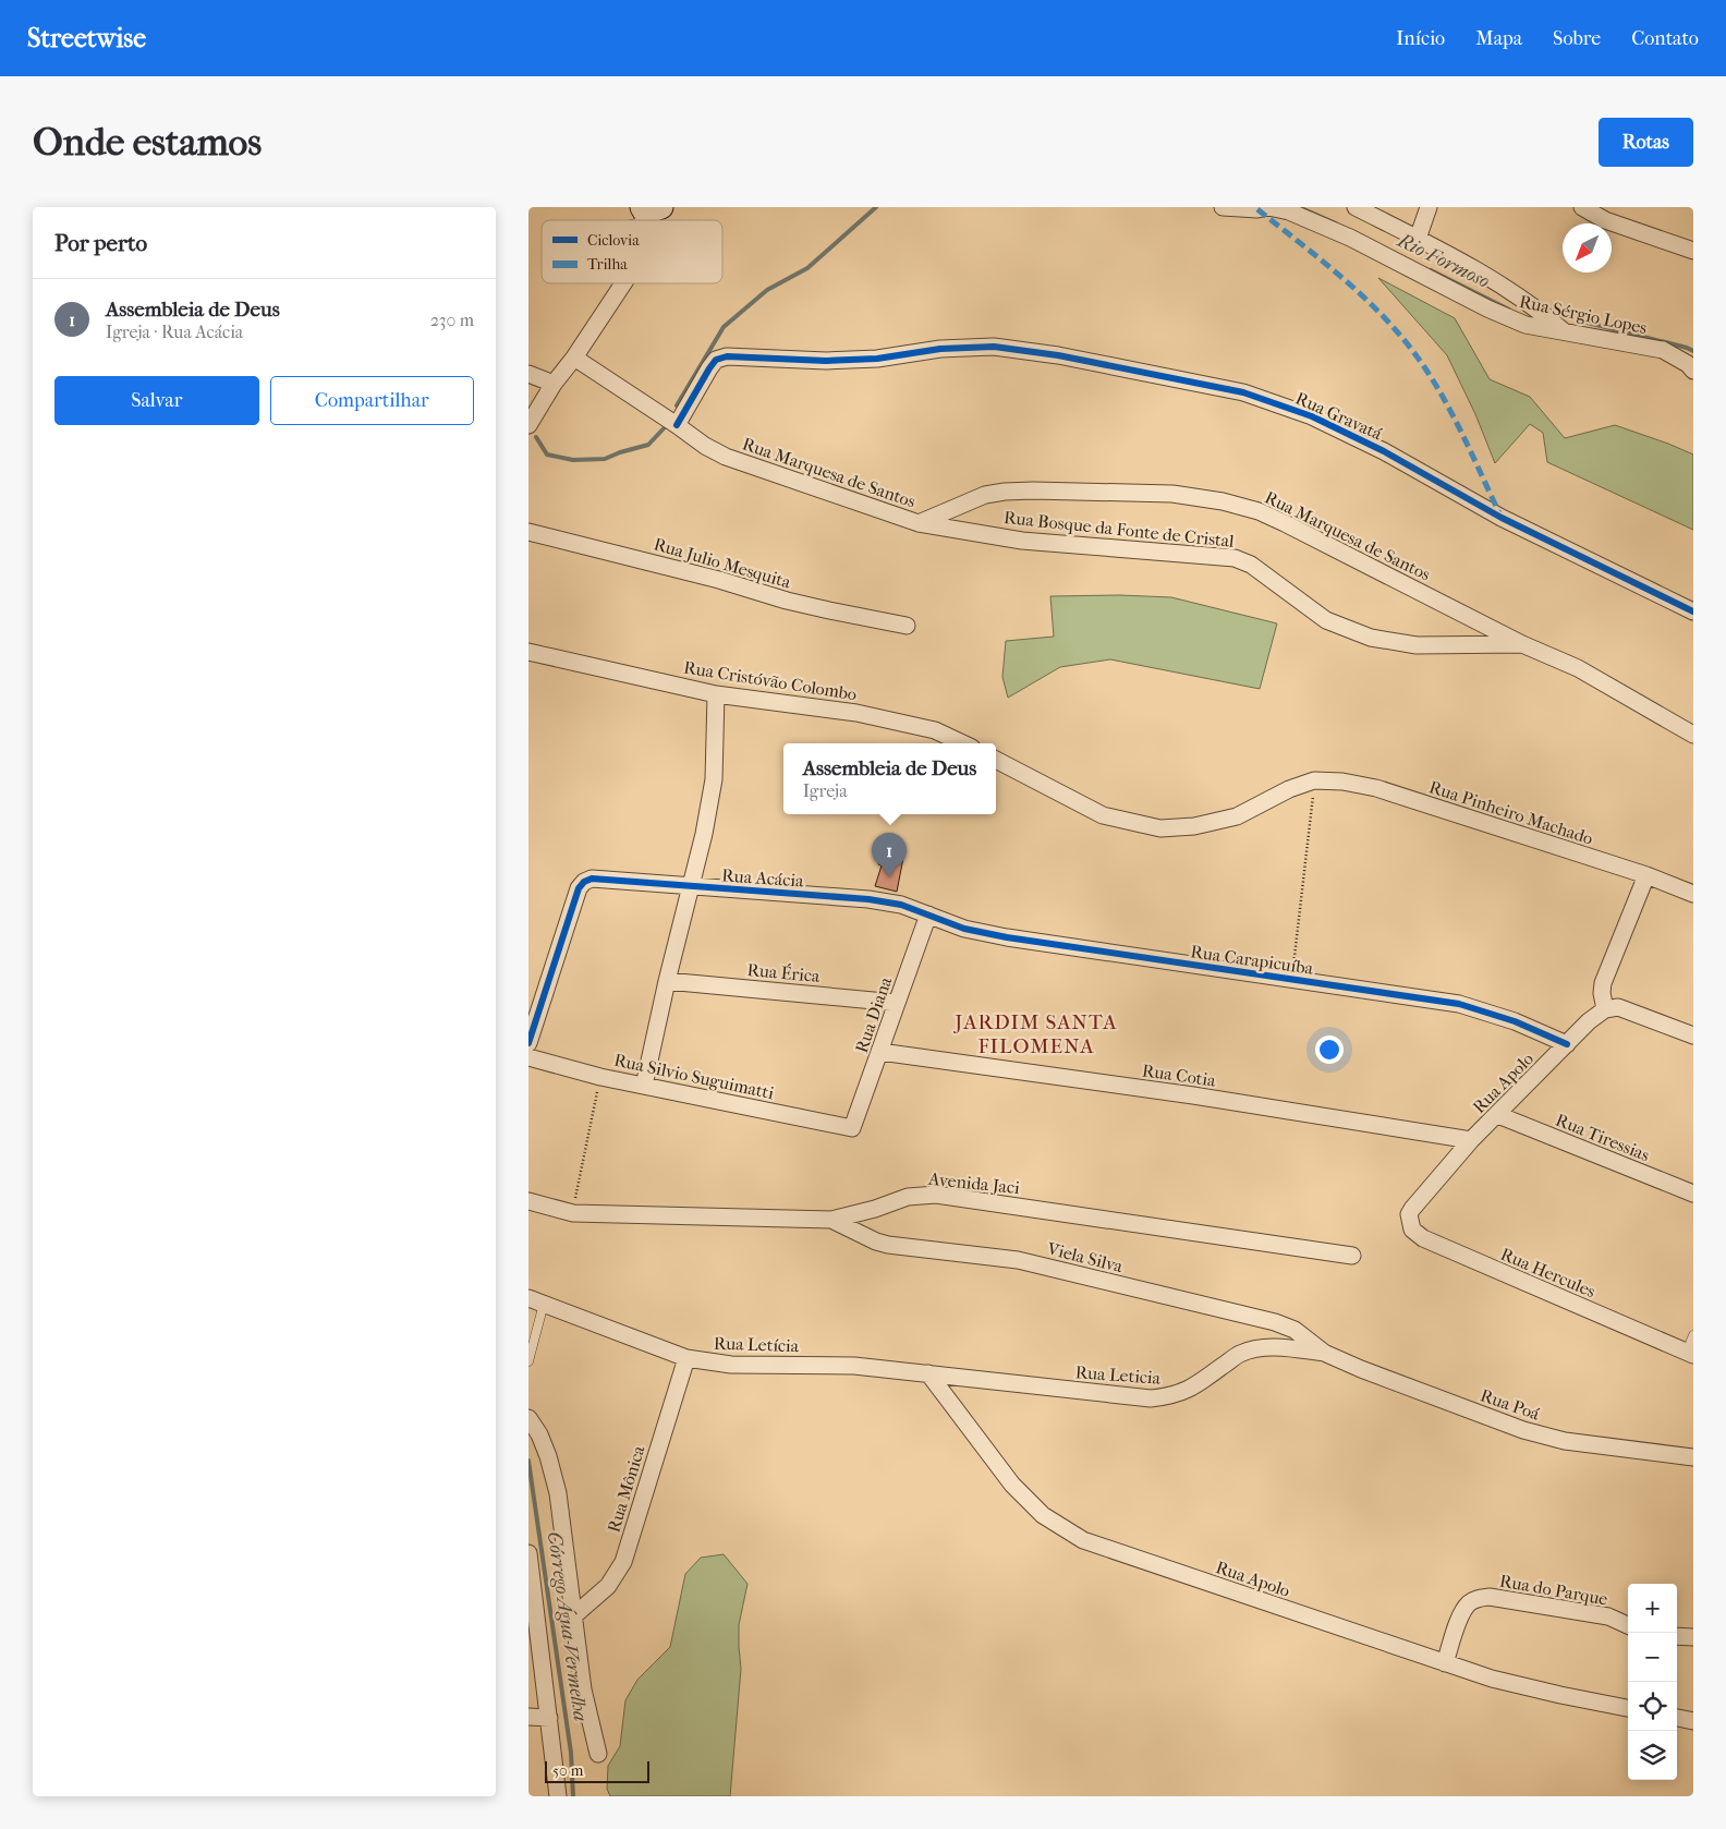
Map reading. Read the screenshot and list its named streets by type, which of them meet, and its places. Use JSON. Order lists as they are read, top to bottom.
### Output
{
  "streets": {
    "street": [
      "Rua Sérgio Lopes",
      "Rua Gravatá",
      "Rua Marquesa de Santos",
      "Rua Bosque da Fonte de Cristal",
      "Rua Julio Mesquita",
      "Rua Cristóvão Colombo",
      "Rua Pinheiro Machado",
      "Rua Acácia",
      "Rua Carapicuíba",
      "Rua Érica",
      "Rua Diana",
      "Rua Cotia",
      "Rua Silvio Suguimatti",
      "Rua Apolo",
      "Rua Tiressias",
      "Avenida Jaci",
      "Viela Silva",
      "Rua Hercules",
      "Rua Letícia",
      "Rua Leticia",
      "Rua Poá",
      "Rua Mônica",
      "Rua do Parque"
    ]
  },
  "crossings": [
    ["Rua Gravatá", "Rua Marquesa de Santos"],
    ["Rua Marquesa de Santos", "Rua Bosque da Fonte de Cristal"],
    ["Rua Acácia", "Rua Carapicuíba"],
    ["Rua Acácia", "Rua Diana"],
    ["Rua Carapicuíba", "Rua Diana"],
    ["Rua Carapicuíba", "Rua Apolo"],
    ["Rua Érica", "Rua Diana"],
    ["Rua Diana", "Rua Cotia"],
    ["Rua Diana", "Rua Silvio Suguimatti"],
    ["Rua Cotia", "Rua Apolo"],
    ["Rua Apolo", "Rua Tiressias"],
    ["Rua Apolo", "Rua Hercules"],
    ["Rua Apolo", "Rua Letícia"],
    ["Rua Apolo", "Rua Leticia"],
    ["Rua Apolo", "Rua do Parque"],
    ["Avenida Jaci", "Viela Silva"],
    ["Viela Silva", "Rua Leticia"],
    ["Viela Silva", "Rua Poá"],
    ["Rua Letícia", "Rua Leticia"],
    ["Rua Letícia", "Rua Mônica"],
    ["Rua Leticia", "Rua Poá"]
  ],
  "districts": ["JARDIM SANTA FILOMENA"],
  "water": ["Rio Formoso", "Córrego Água Vermelha"],
  "legend": ["Ciclovia", "Trilha"],
  "scale_bar": "50 m",
  "north": "bottom left",
  "page": {
    "header": "Streetwise",
    "nav": [
      "Início",
      "Mapa",
      "Sobre",
      "Contato"
    ],
    "buttons": [
      "Rotas",
      ["Salvar", "Compartilhar"]
    ],
    "title": "Onde estamos",
    "heading": "Por perto",
    "list": [
      {
        "mark": "1",
        "name": "Assembleia de Deus",
        "note": "Igreja · Rua Acácia",
        "value": "230 m"
      }
    ],
    "popup": ["Assembleia de Deus", "Igreja"],
    "pins": "1",
    "map_buttons": ["+", "−"],
    "scale": "50 m"
  }
}
